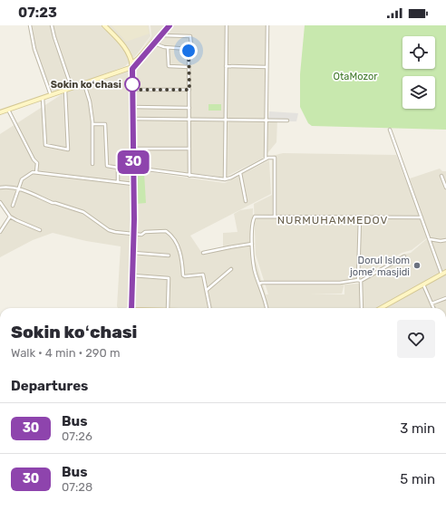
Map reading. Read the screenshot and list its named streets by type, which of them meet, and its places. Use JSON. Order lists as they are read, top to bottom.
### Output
{
  "districts": ["NURMUHAMMEDOV"],
  "parks": ["OtaMozor"],
  "places": ["Sokin koʻchasi", "Dorul Islom jome' masjidi"],
  "lines": ["bus line 30"],
  "page": {
    "status": "07:23",
    "on_map": "30",
    "heading": [
      ["Sokin koʻchasi", "Walk · 4 min · 290 m"],
      "Departures"
    ],
    "list": [
      {
        "mark": "30",
        "name": "Bus",
        "note": "07:26",
        "value": "3 min"
      },
      {
        "mark": "30",
        "name": "Bus",
        "note": "07:28",
        "value": "5 min"
      }
    ]
  }
}
